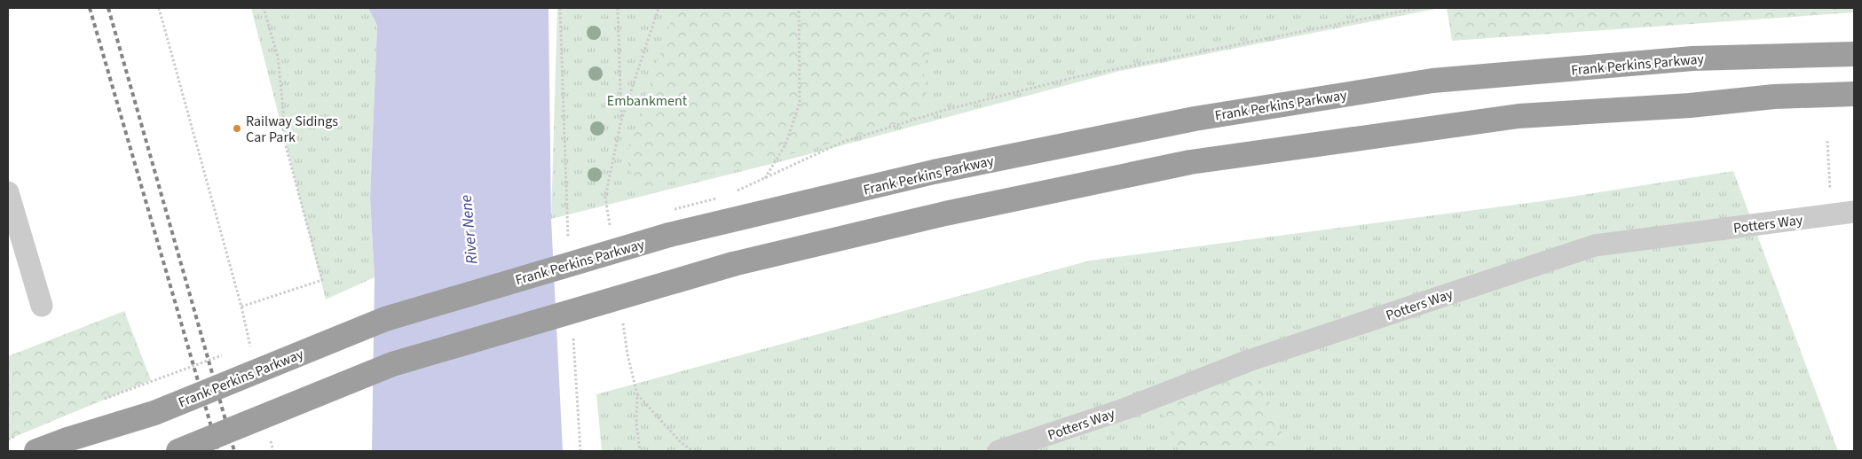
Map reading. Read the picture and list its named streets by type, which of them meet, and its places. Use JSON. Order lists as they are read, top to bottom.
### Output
{
  "streets": {
    "highway": ["Frank Perkins Parkway"],
    "street": ["Potters Way"]
  },
  "water": ["River Nene"],
  "parks": ["Embankment"],
  "places": ["Railway Sidings Car Park"]
}
